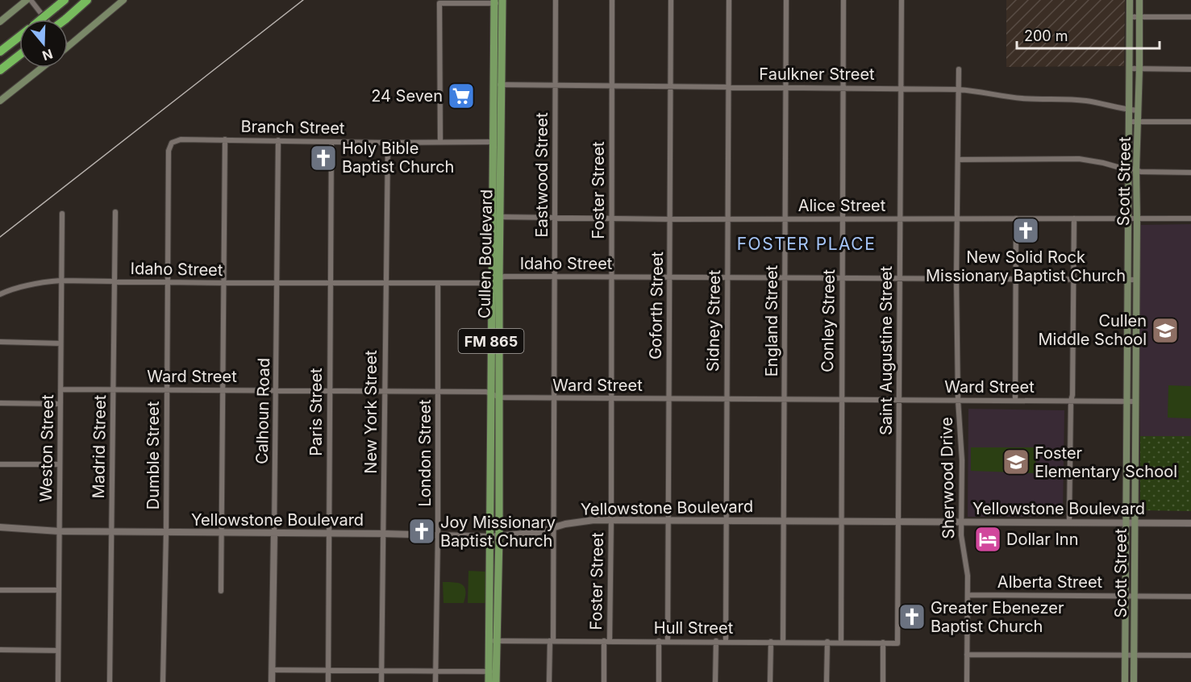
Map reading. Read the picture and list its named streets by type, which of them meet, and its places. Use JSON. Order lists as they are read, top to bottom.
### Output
{
  "streets": {
    "main road": ["Scott Street", "Cullen Boulevard", "FM 865"],
    "street": [
      "Faulkner Street",
      "Branch Street",
      "Eastwood Street",
      "Foster Street",
      "Alice Street",
      "Idaho Street",
      "Goforth Street",
      "Sidney Street",
      "England Street",
      "Conley Street",
      "Saint Augustine Street",
      "Ward Street",
      "Calhoun Road",
      "Paris Street",
      "New York Street",
      "Madrid Street",
      "Weston Street",
      "London Street",
      "Dumble Street",
      "Sherwood Drive",
      "Yellowstone Boulevard",
      "Alberta Street",
      "Hull Street"
    ]
  },
  "crossings": [
    ["Faulkner Street", "Eastwood Street"],
    ["Faulkner Street", "Scott Street"],
    ["Faulkner Street", "Foster Street"],
    ["Faulkner Street", "Cullen Boulevard"],
    ["Faulkner Street", "Goforth Street"],
    ["Faulkner Street", "Sidney Street"],
    ["Faulkner Street", "England Street"],
    ["Faulkner Street", "Conley Street"],
    ["Faulkner Street", "Saint Augustine Street"],
    ["Faulkner Street", "Sherwood Drive"],
    ["Branch Street", "Cullen Boulevard"],
    ["Branch Street", "Calhoun Road"],
    ["Branch Street", "Paris Street"],
    ["Branch Street", "New York Street"],
    ["Branch Street", "Dumble Street"],
    ["Eastwood Street", "Alice Street"],
    ["Eastwood Street", "Idaho Street"],
    ["Eastwood Street", "Ward Street"],
    ["Eastwood Street", "Yellowstone Boulevard"],
    ["Eastwood Street", "Hull Street"],
    ["Scott Street", "Alice Street"],
    ["Scott Street", "Idaho Street"],
    ["Scott Street", "Ward Street"],
    ["Scott Street", "Yellowstone Boulevard"],
    ["Scott Street", "Alberta Street"],
    ["Foster Street", "Alice Street"],
    ["Foster Street", "Idaho Street"],
    ["Foster Street", "Ward Street"],
    ["Foster Street", "Yellowstone Boulevard"],
    ["Foster Street", "Hull Street"],
    ["Alice Street", "Cullen Boulevard"],
    ["Alice Street", "Goforth Street"],
    ["Alice Street", "Sidney Street"],
    ["Alice Street", "England Street"],
    ["Alice Street", "Conley Street"],
    ["Alice Street", "Saint Augustine Street"],
    ["Alice Street", "Sherwood Drive"],
    ["Cullen Boulevard", "Idaho Street"],
    ["Cullen Boulevard", "Ward Street"],
    ["Cullen Boulevard", "Yellowstone Boulevard"],
    ["Cullen Boulevard", "Hull Street"],
    ["Idaho Street", "Goforth Street"],
    ["Idaho Street", "Sidney Street"],
    ["Idaho Street", "England Street"],
    ["Idaho Street", "Conley Street"],
    ["Idaho Street", "Saint Augustine Street"],
    ["Idaho Street", "Calhoun Road"],
    ["Idaho Street", "Paris Street"],
    ["Idaho Street", "New York Street"],
    ["Idaho Street", "Madrid Street"],
    ["Idaho Street", "Weston Street"],
    ["Idaho Street", "London Street"],
    ["Idaho Street", "Dumble Street"],
    ["Idaho Street", "Sherwood Drive"],
    ["Goforth Street", "Ward Street"],
    ["Goforth Street", "Yellowstone Boulevard"],
    ["Goforth Street", "Hull Street"],
    ["Sidney Street", "Ward Street"],
    ["Sidney Street", "Yellowstone Boulevard"],
    ["Sidney Street", "Hull Street"],
    ["England Street", "Ward Street"],
    ["England Street", "Yellowstone Boulevard"],
    ["England Street", "Hull Street"],
    ["Conley Street", "Ward Street"],
    ["Conley Street", "Yellowstone Boulevard"],
    ["Conley Street", "Hull Street"],
    ["Saint Augustine Street", "Ward Street"],
    ["Saint Augustine Street", "Yellowstone Boulevard"],
    ["Saint Augustine Street", "Hull Street"],
    ["Ward Street", "Calhoun Road"],
    ["Ward Street", "Paris Street"],
    ["Ward Street", "New York Street"],
    ["Ward Street", "Madrid Street"],
    ["Ward Street", "Weston Street"],
    ["Ward Street", "London Street"],
    ["Ward Street", "Dumble Street"],
    ["Ward Street", "Sherwood Drive"],
    ["Calhoun Road", "Yellowstone Boulevard"],
    ["Paris Street", "Yellowstone Boulevard"],
    ["New York Street", "Yellowstone Boulevard"],
    ["Madrid Street", "Yellowstone Boulevard"],
    ["Weston Street", "Yellowstone Boulevard"],
    ["London Street", "Yellowstone Boulevard"],
    ["Dumble Street", "Yellowstone Boulevard"],
    ["Sherwood Drive", "Yellowstone Boulevard"],
    ["Sherwood Drive", "Alberta Street"]
  ],
  "districts": ["FOSTER PLACE"],
  "places": {
    "supermarket": ["24 Seven"],
    "church": [
      "Holy Bible Baptist Church",
      "New Solid Rock Missionary Baptist Church",
      "Joy Missionary Baptist Church",
      "Greater Ebenezer Baptist Church"
    ],
    "school or university": ["Cullen Middle School", "Foster Elementary School"],
    "hotel": ["Dollar Inn"]
  },
  "scale_bar": "200 m",
  "north": "bottom"
}
